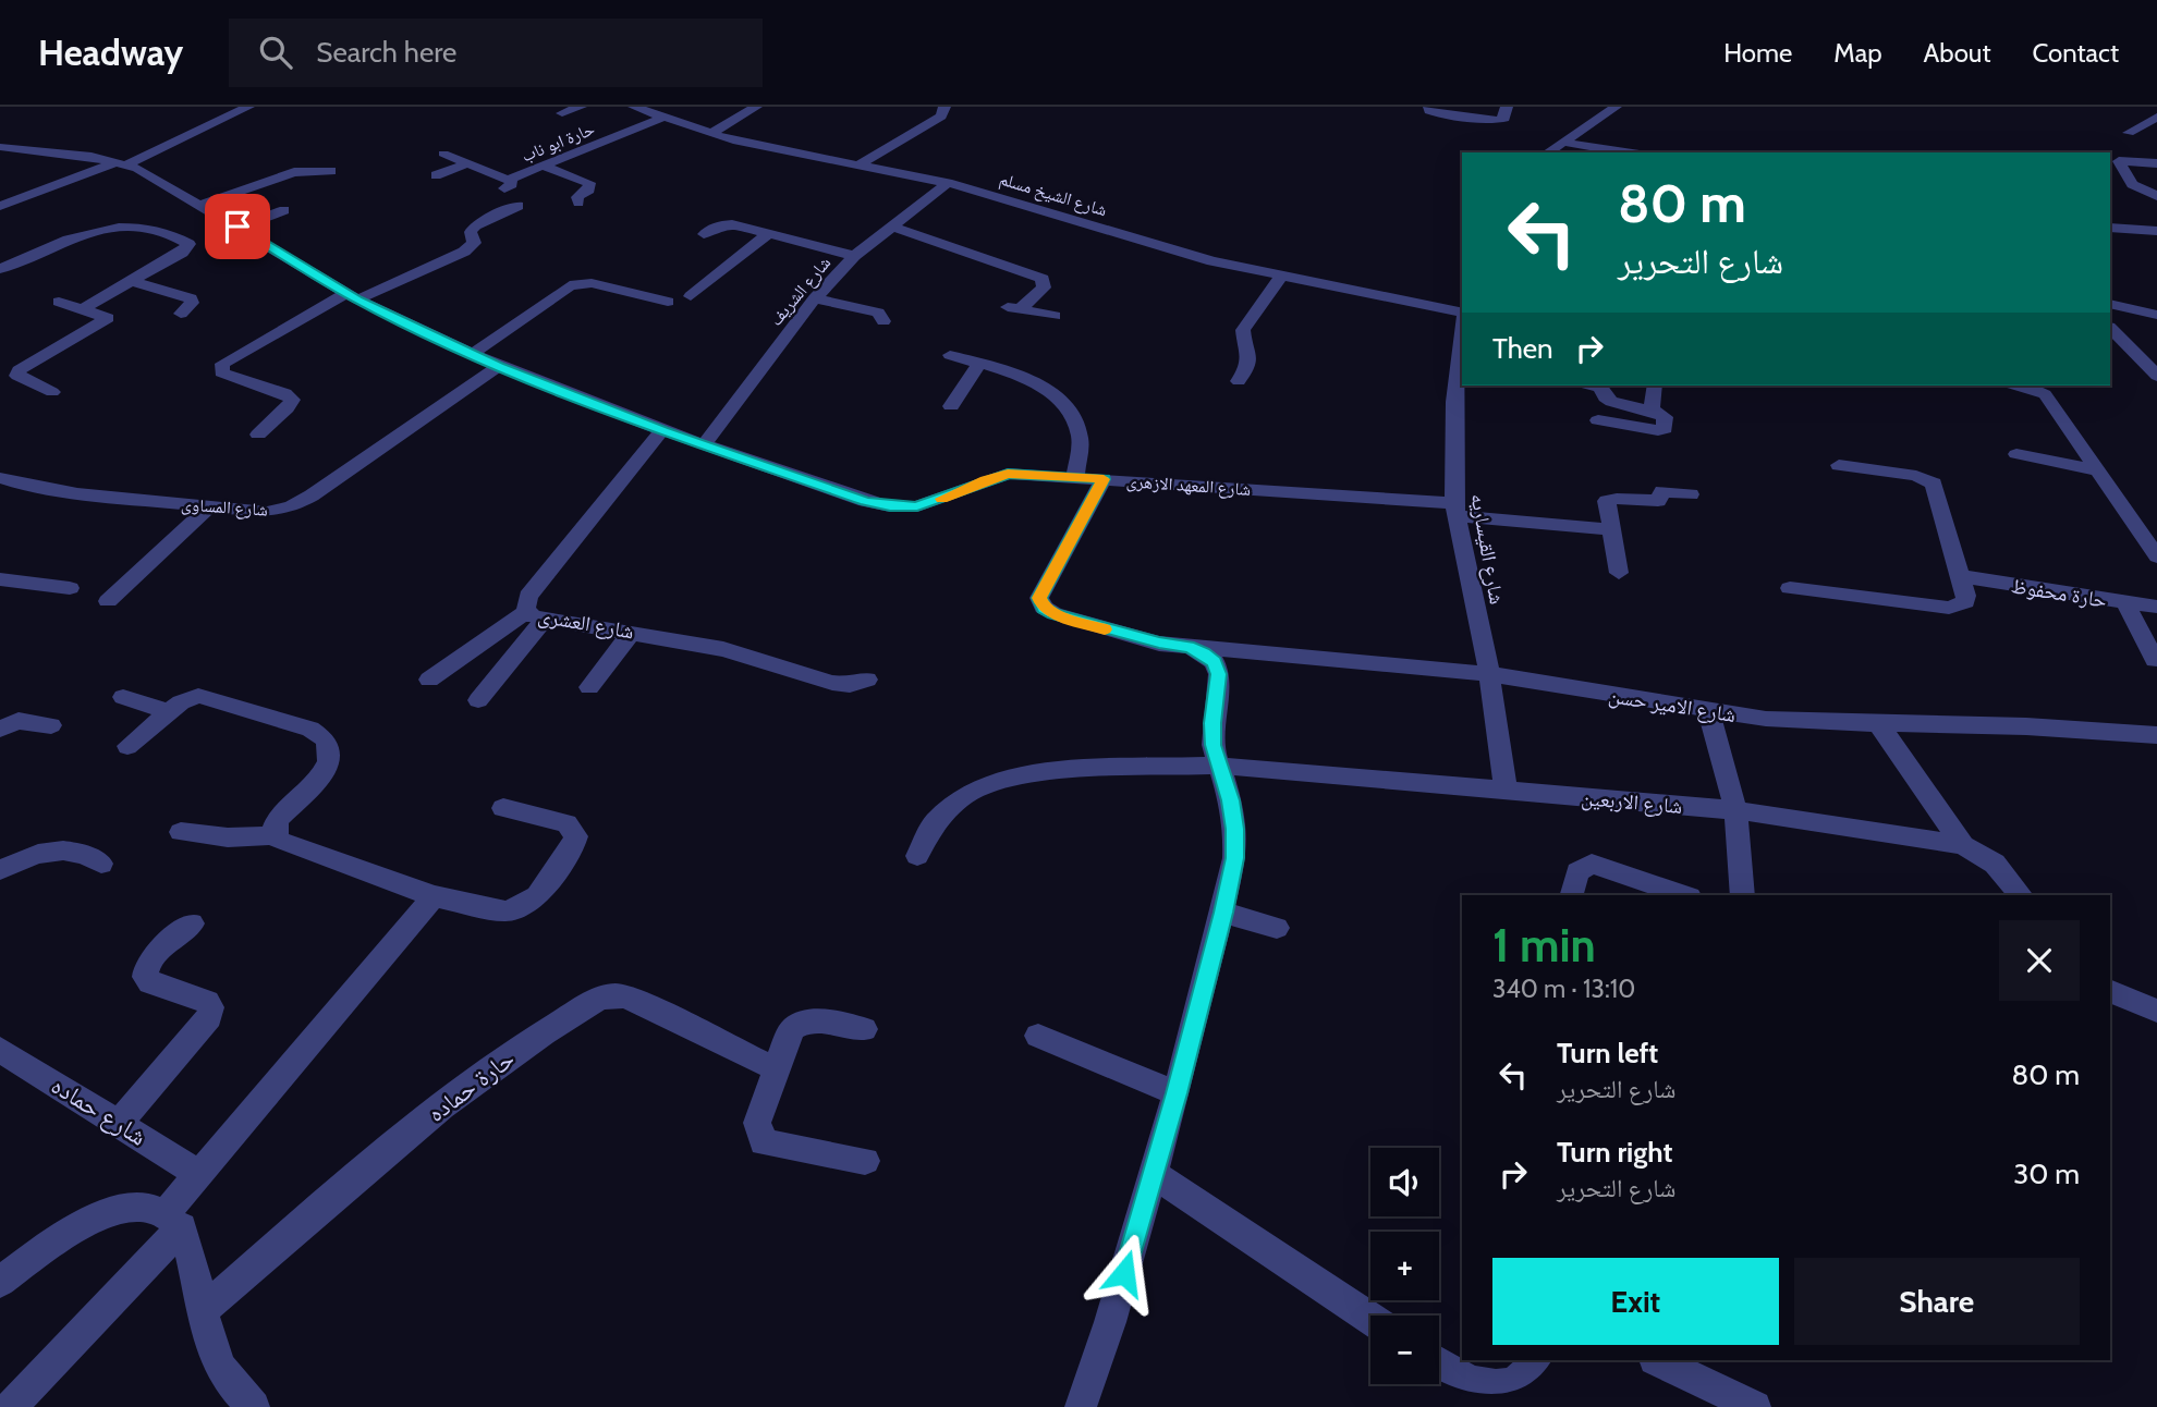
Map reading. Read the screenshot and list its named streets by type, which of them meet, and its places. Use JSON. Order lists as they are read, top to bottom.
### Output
{
  "streets": {
    "street": [
      "حارة ابو ناب",
      "شارع الشيخ مسلم",
      "شارع الشريف",
      "شارع المعهد الازهرى",
      "شارع المساوى",
      "شارع القيساريه",
      "حارة محفوظ",
      "شارع العشرى",
      "شارع الامير حسن",
      "شارع الاربعين",
      "حارة حماده",
      "شارع حماده"
    ]
  },
  "crossings": [
    ["حارة ابو ناب", "شارع الشيخ مسلم"],
    ["شارع الشيخ مسلم", "شارع الشريف"],
    ["شارع الشريف", "شارع المعهد الازهرى"],
    ["شارع المعهد الازهرى", "شارع المساوى"],
    ["شارع المعهد الازهرى", "شارع القيساريه"],
    ["شارع المعهد الازهرى", "شارع العشرى"],
    ["شارع المعهد الازهرى", "شارع الامير حسن"],
    ["شارع القيساريه", "شارع الامير حسن"],
    ["شارع القيساريه", "شارع الاربعين"]
  ],
  "page": {
    "header": "Headway",
    "search": "Search here",
    "nav": [
      "Home",
      "Map",
      "About",
      "Contact"
    ],
    "turn": ["80 m", "شارع التحرير"],
    "then": "Then",
    "heading": ["1 min", "340 m · 13:10"],
    "list": [
      {
        "name": "Turn left",
        "note": "شارع التحرير",
        "value": "80 m"
      },
      {
        "name": "Turn right",
        "note": "شارع التحرير",
        "value": "30 m"
      }
    ],
    "map_buttons": ["+", "−"],
    "buttons": ["Exit", "Share"]
  }
}
